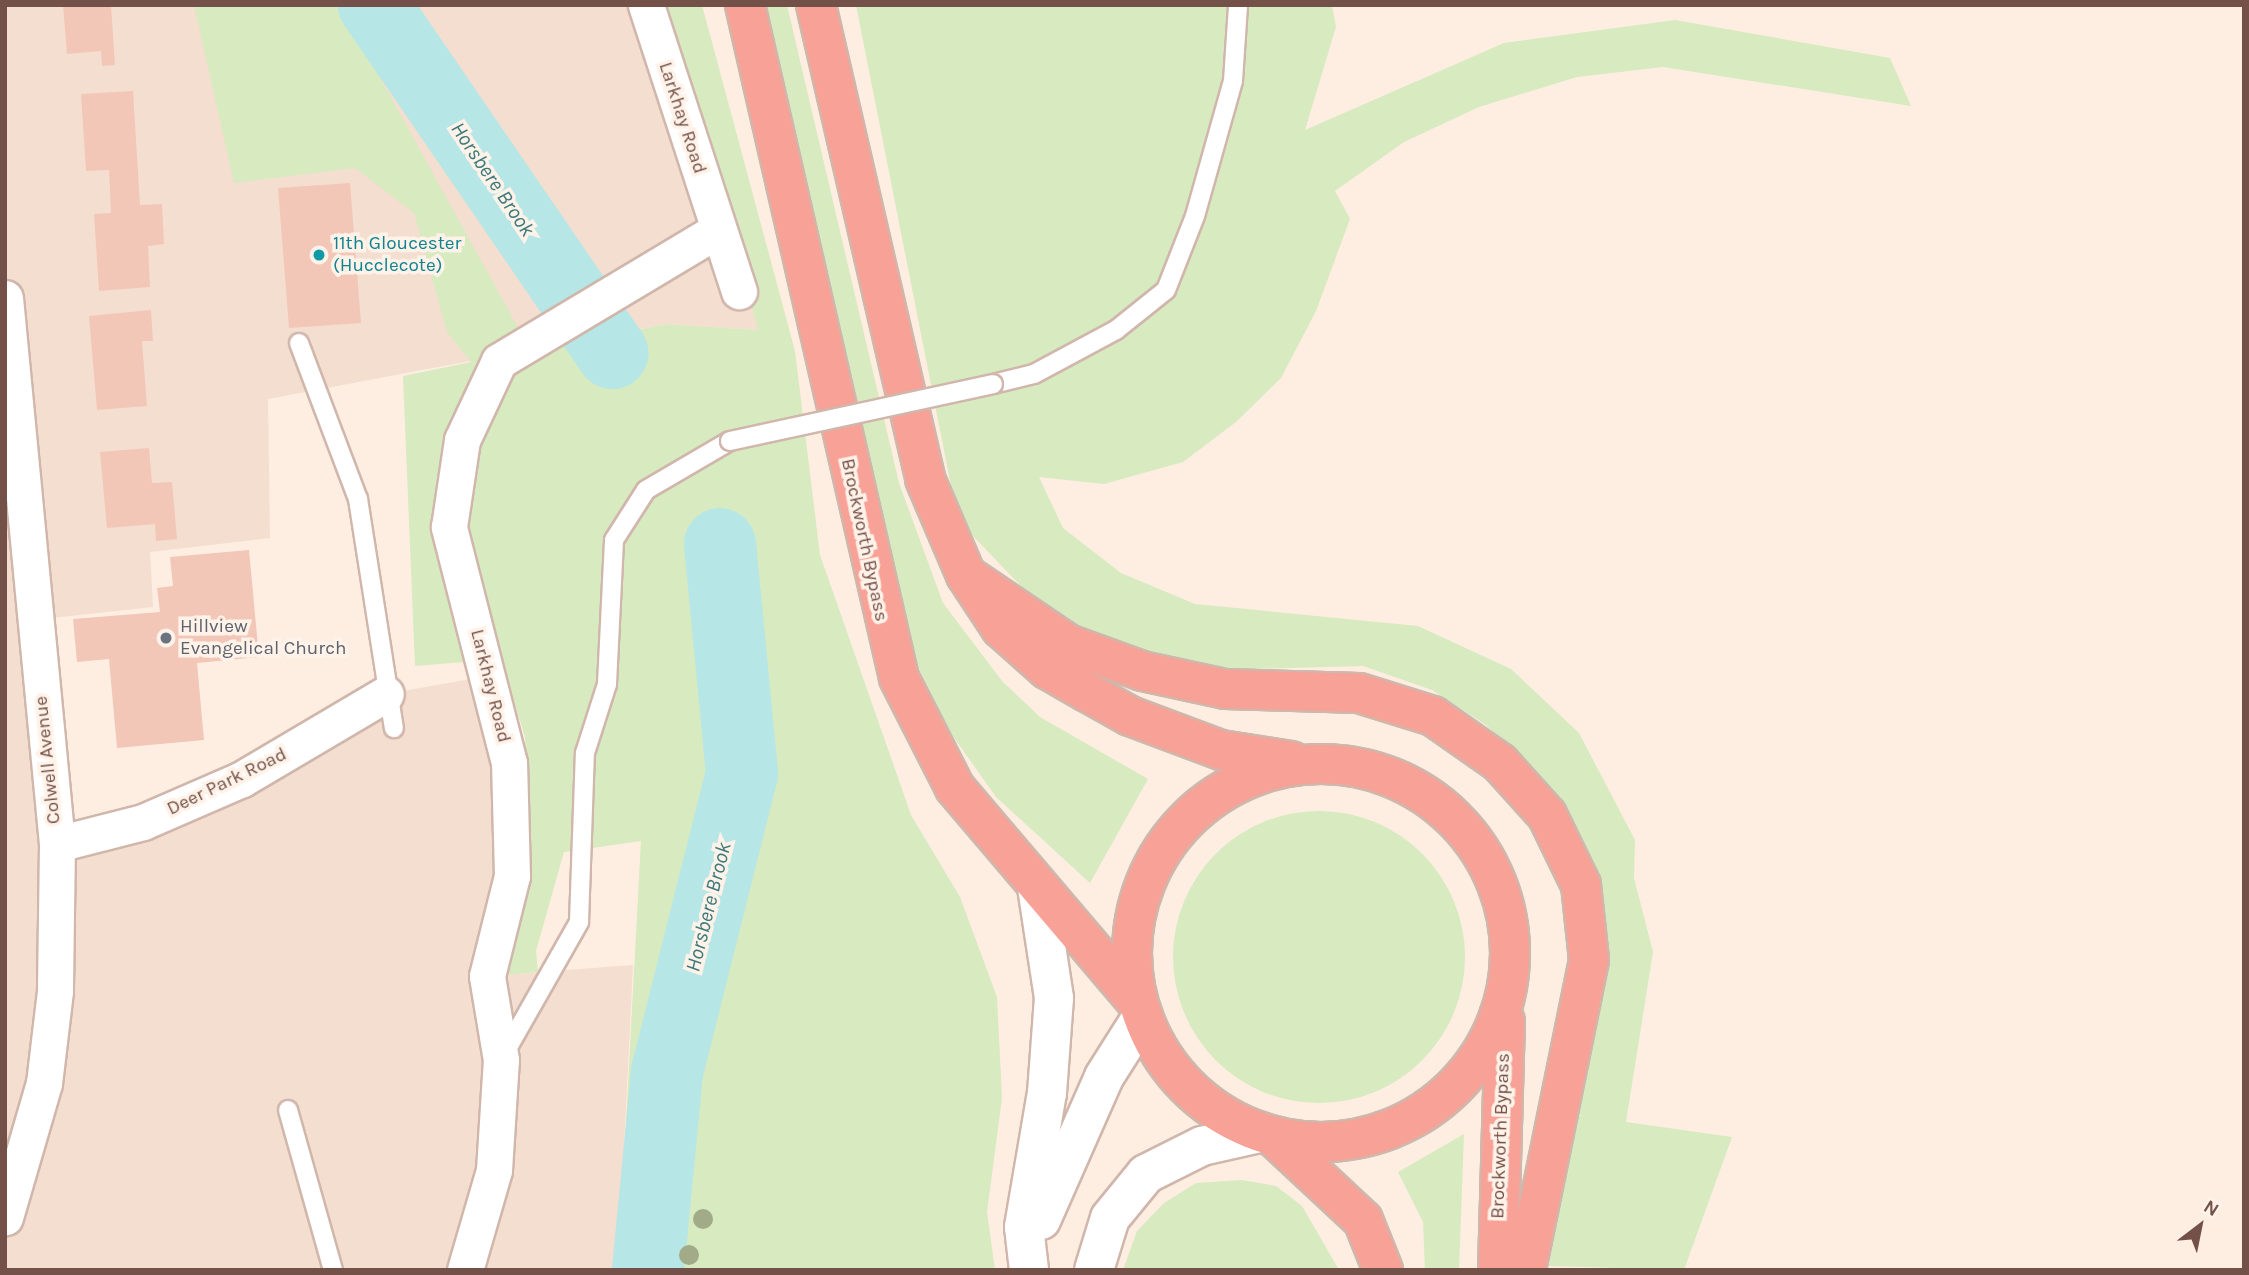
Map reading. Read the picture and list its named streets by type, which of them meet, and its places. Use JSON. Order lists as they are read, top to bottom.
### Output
{
  "streets": {
    "highway": ["Brockworth Bypass"],
    "street": ["Larkhay Road", "Colwell Avenue", "Deer Park Road"]
  },
  "crossings": [
    ["Colwell Avenue", "Deer Park Road"]
  ],
  "water": ["Horsbere Brook"],
  "places": ["11th Gloucester (Hucclecote)", "Hillview Evangelical Church"],
  "north": "top right"
}
